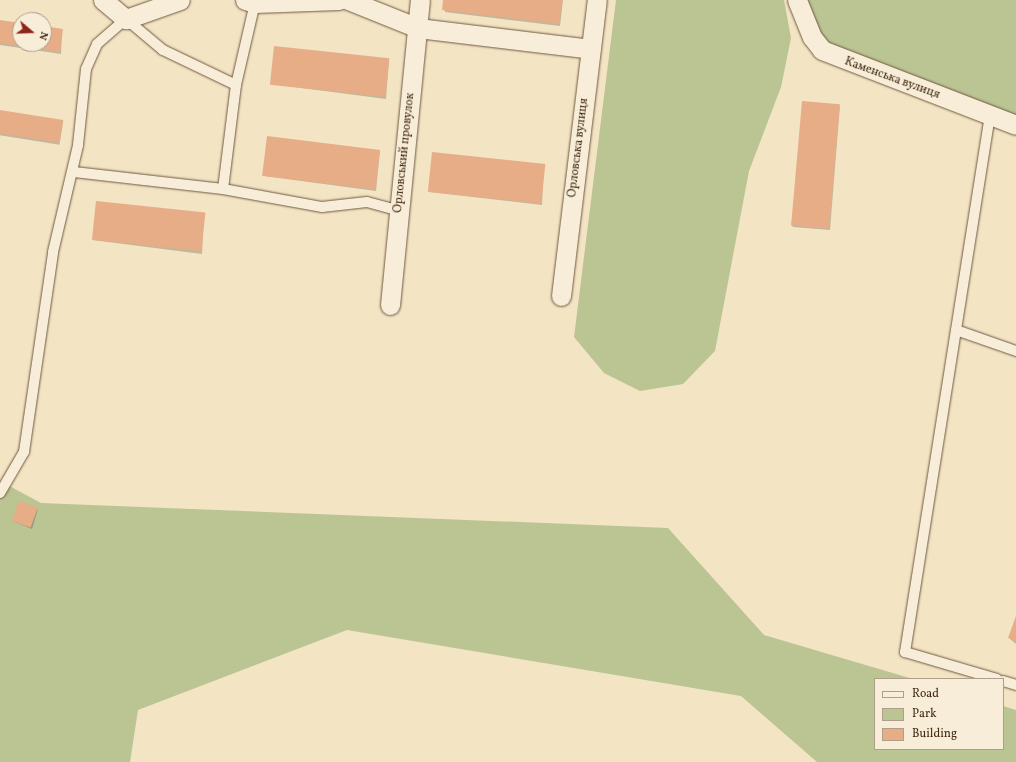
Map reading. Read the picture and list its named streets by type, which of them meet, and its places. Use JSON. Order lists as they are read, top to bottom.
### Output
{
  "streets": {
    "street": ["Каменська вулиця", "Орловська вулиця", "Орловський провулок"]
  },
  "legend": ["Road", "Park", "Building"],
  "north": "right"
}
